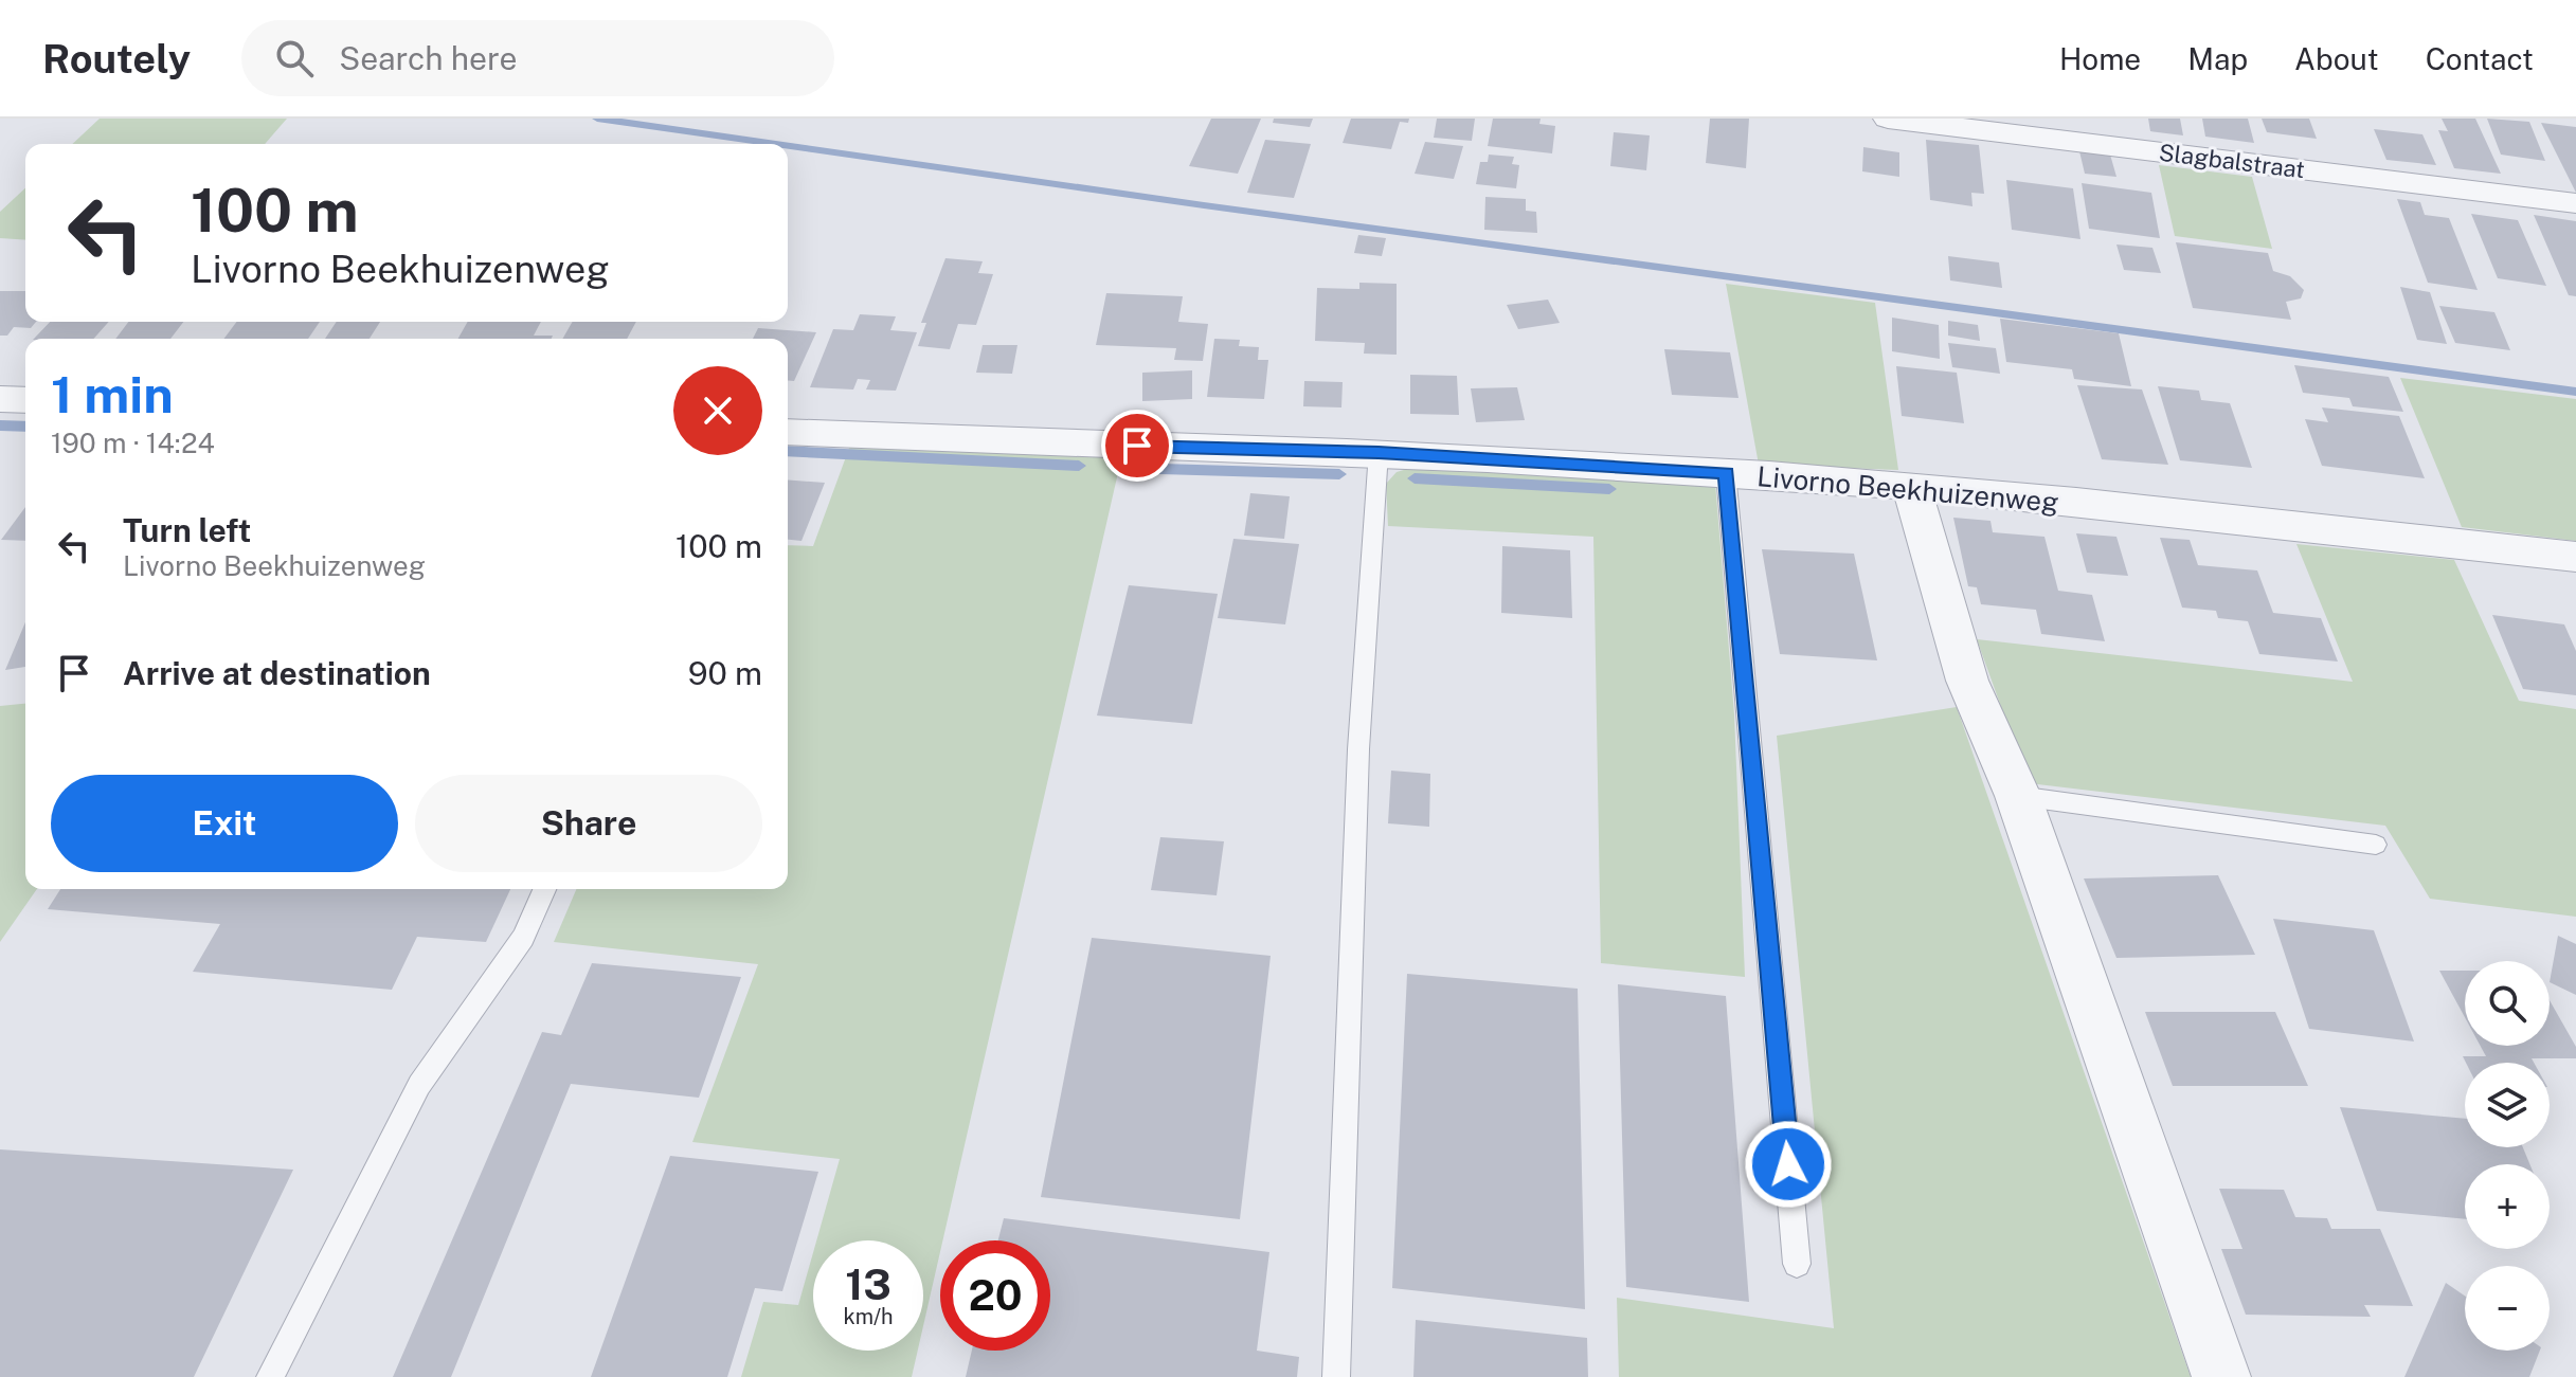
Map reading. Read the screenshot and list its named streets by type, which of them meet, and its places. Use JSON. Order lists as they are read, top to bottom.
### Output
{
  "streets": {
    "street": ["Slagbalstraat", "Livorno Beekhuizenweg"]
  },
  "page": {
    "header": "Routely",
    "search": "Search here",
    "nav": [
      "Home",
      "Map",
      "About",
      "Contact"
    ],
    "turn": ["100 m", "Livorno Beekhuizenweg"],
    "heading": ["1 min", "190 m · 14:24"],
    "list": [
      {
        "name": "Turn left",
        "note": "Livorno Beekhuizenweg",
        "value": "100 m"
      },
      {
        "name": "Arrive at destination",
        "value": "90 m"
      }
    ],
    "buttons": ["Exit", "Share"],
    "map_buttons": ["+", "−"],
    "speed": "13 km/h",
    "limit": "20"
  }
}
